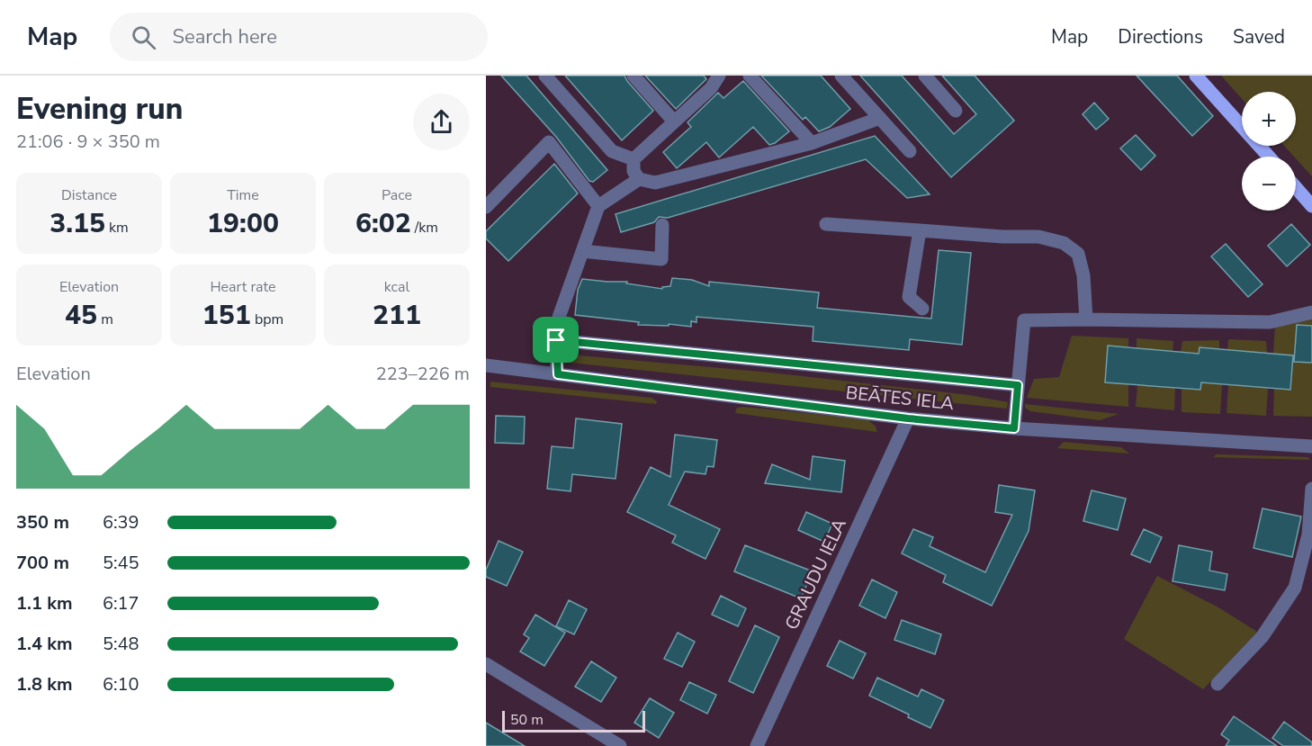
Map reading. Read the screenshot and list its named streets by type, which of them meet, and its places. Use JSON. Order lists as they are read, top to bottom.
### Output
{
  "streets": {
    "street": ["BEĀTES IELA", "GRAUDU IELA"]
  },
  "crossings": [
    ["BEĀTES IELA", "GRAUDU IELA"]
  ],
  "scale_bar": "50 m",
  "page": {
    "header": "Map",
    "search": "Search here",
    "nav": ["Map", "Directions", "Saved"],
    "heading": ["Evening run", "21:06 · 9 × 350 m"],
    "map_buttons": ["+", "−"],
    "stats": [
      ["Distance", "3.15 km"],
      ["Time", "19:00"],
      ["Pace", "6:02 /km"],
      ["Elevation", "45 m"],
      ["Heart rate", "151 bpm"],
      ["kcal", "211"]
    ],
    "chart": ["Elevation", "223–226 m"],
    "list": [
      {
        "name": "350 m",
        "note": "6:39"
      },
      {
        "name": "700 m",
        "note": "5:45"
      },
      {
        "name": "1.1 km",
        "note": "6:17"
      },
      {
        "name": "1.4 km",
        "note": "5:48"
      },
      {
        "name": "1.8 km",
        "note": "6:10"
      }
    ],
    "scale": "50 m"
  }
}
